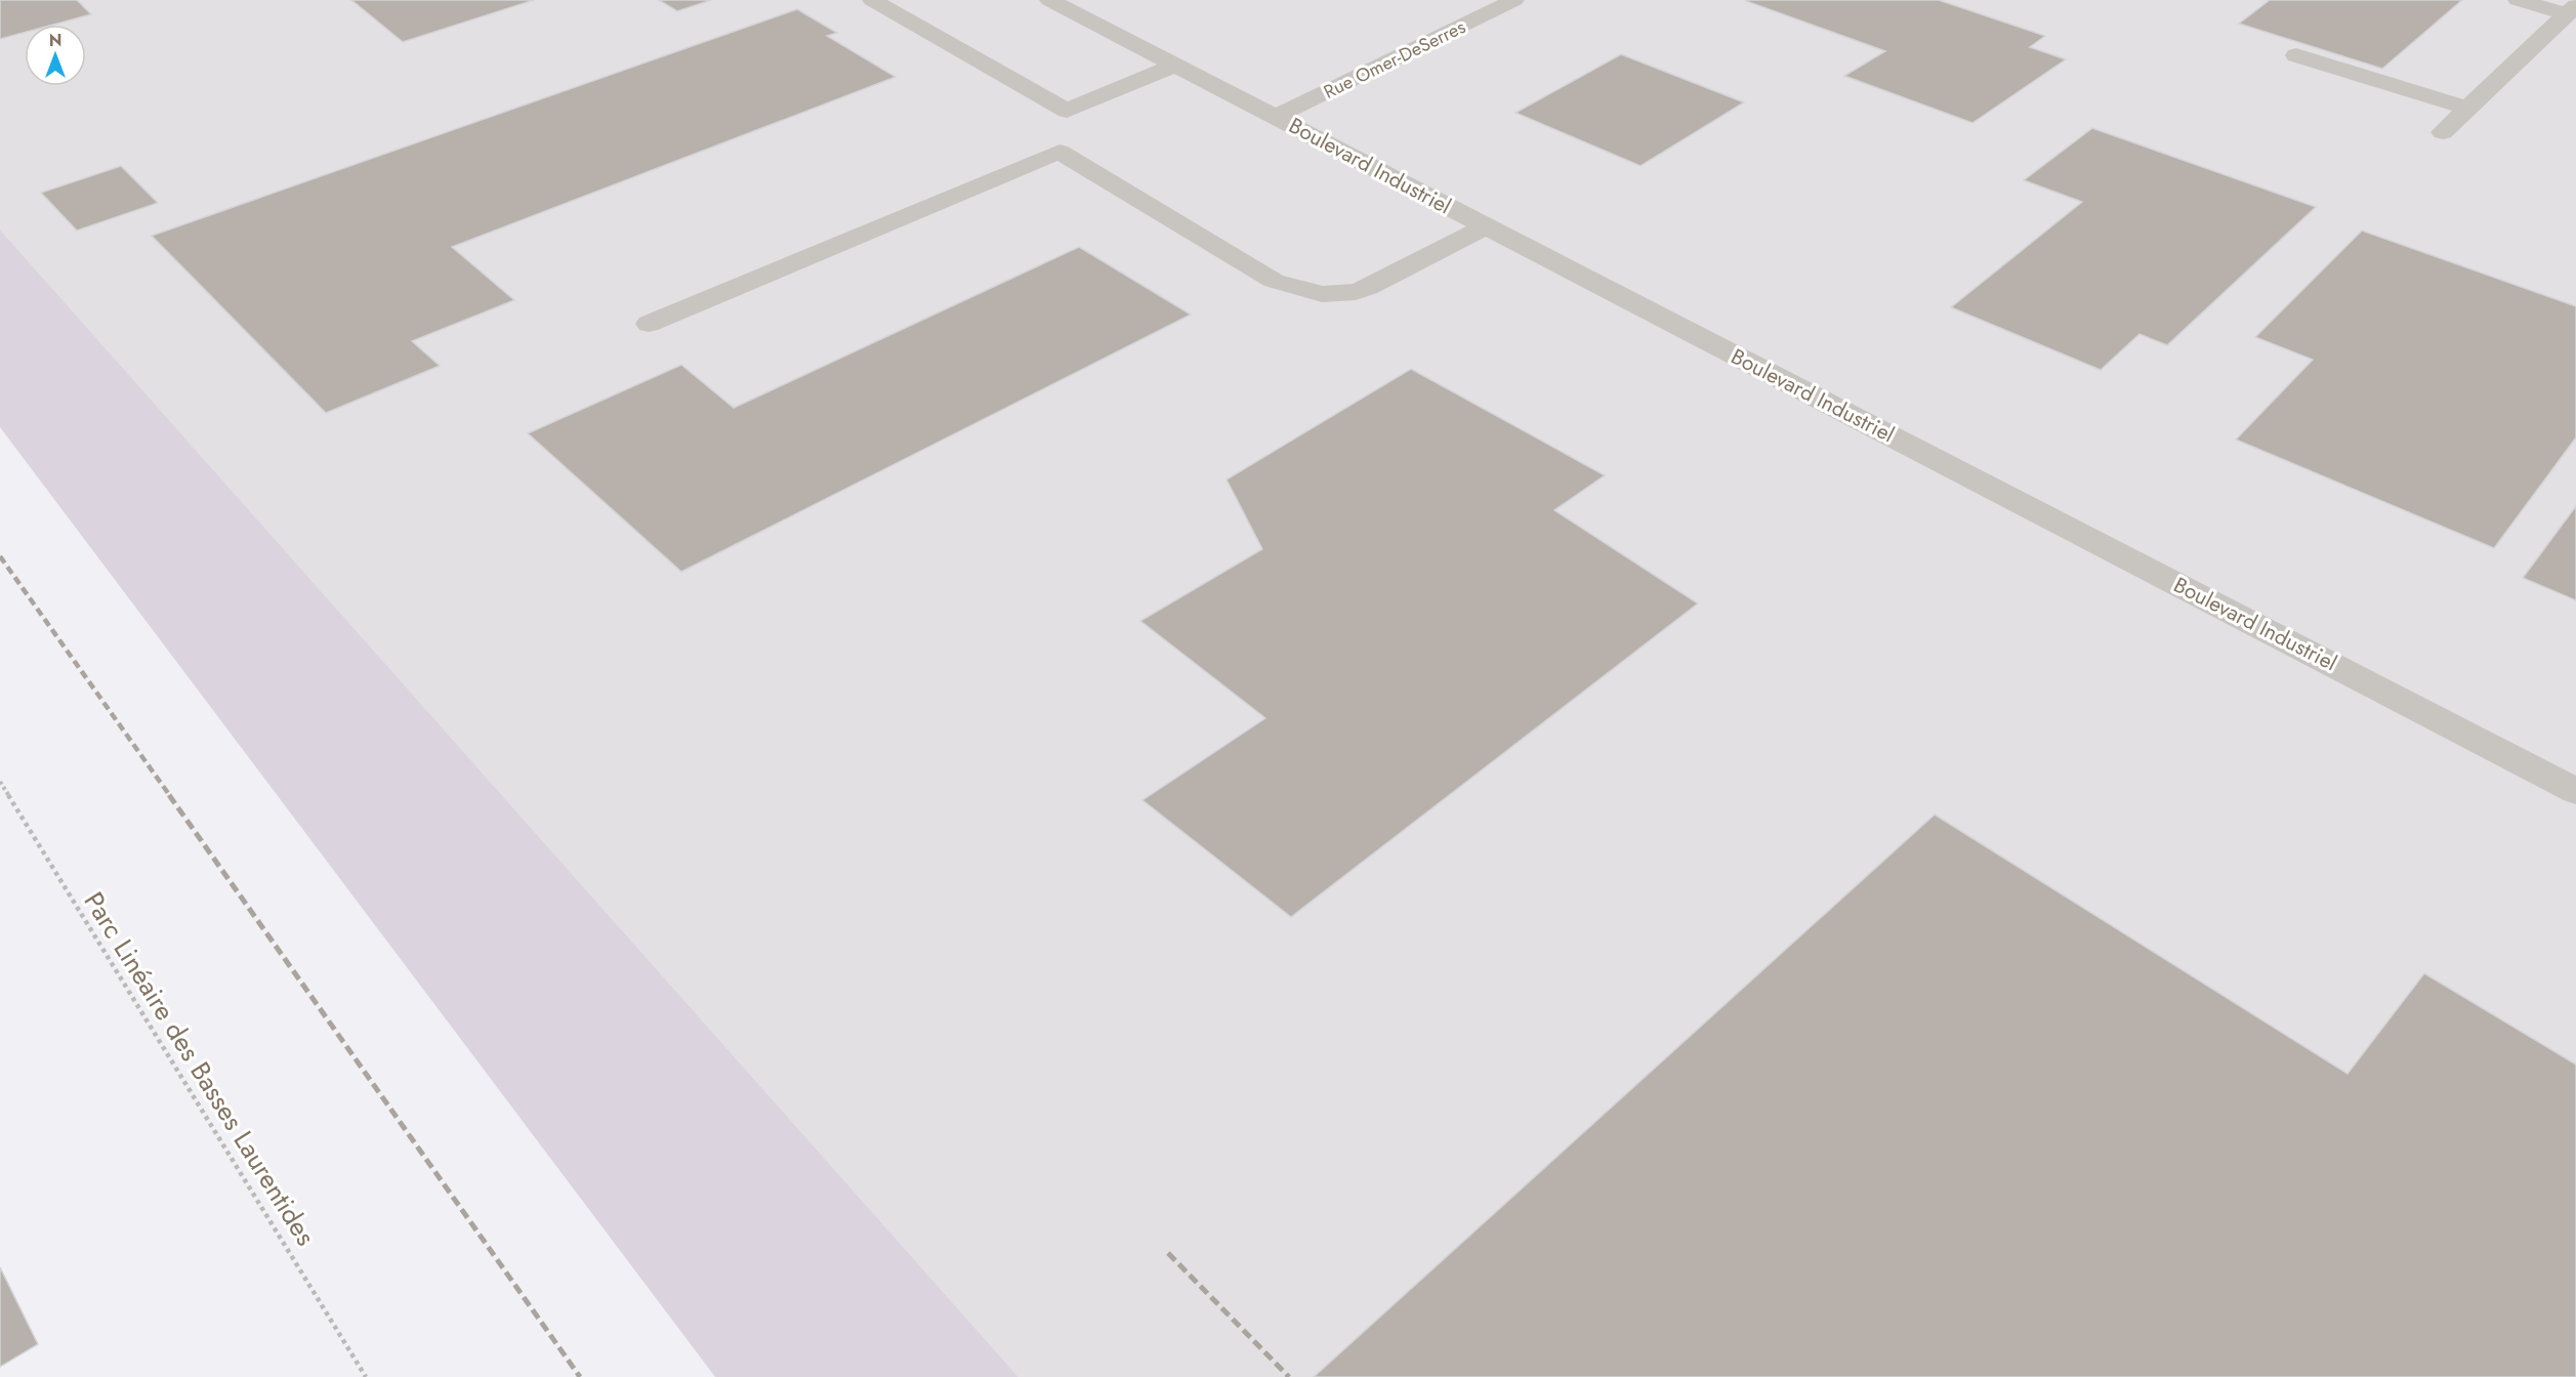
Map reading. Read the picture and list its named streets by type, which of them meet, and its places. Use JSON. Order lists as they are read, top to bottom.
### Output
{
  "streets": {
    "street": ["Rue Omer-DeSerres", "Boulevard Industriel"],
    "path": ["Parc Linéaire des Basses Laurentides"]
  },
  "crossings": [
    ["Rue Omer-DeSerres", "Boulevard Industriel"]
  ],
  "north": "top"
}
